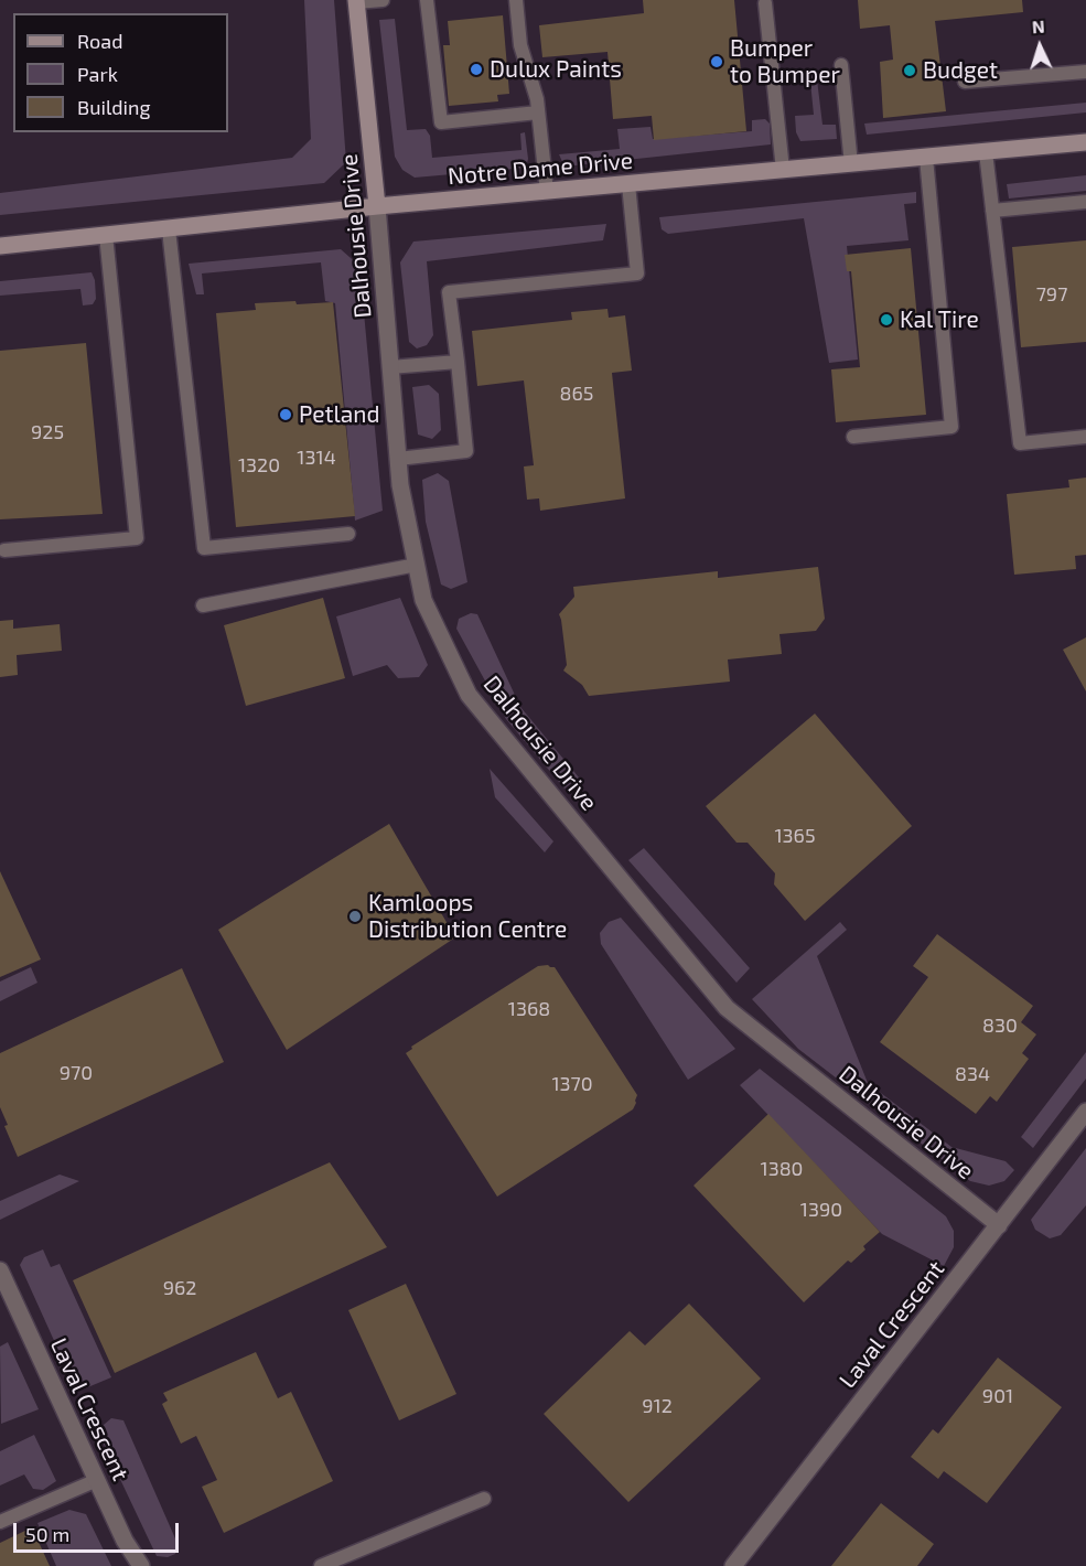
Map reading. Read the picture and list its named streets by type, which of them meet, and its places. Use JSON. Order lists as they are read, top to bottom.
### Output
{
  "streets": {
    "street": ["Notre Dame Drive", "Dalhousie Drive", "Laval Crescent"]
  },
  "crossings": [
    ["Notre Dame Drive", "Dalhousie Drive"],
    ["Dalhousie Drive", "Laval Crescent"]
  ],
  "places": [
    "Bumper to Bumper",
    "Dulux Paints",
    "Budget",
    "Kal Tire",
    "Petland",
    "Kamloops Distribution Centre"
  ],
  "house_numbers": [
    "797",
    "865",
    "925",
    "1314",
    "1320",
    "1365",
    "1368",
    "830",
    "970",
    "834",
    "1370",
    "1380",
    "1390",
    "962",
    "901",
    "912"
  ],
  "legend": ["Road", "Park", "Building"],
  "scale_bar": "50 m",
  "north": "top"
}
